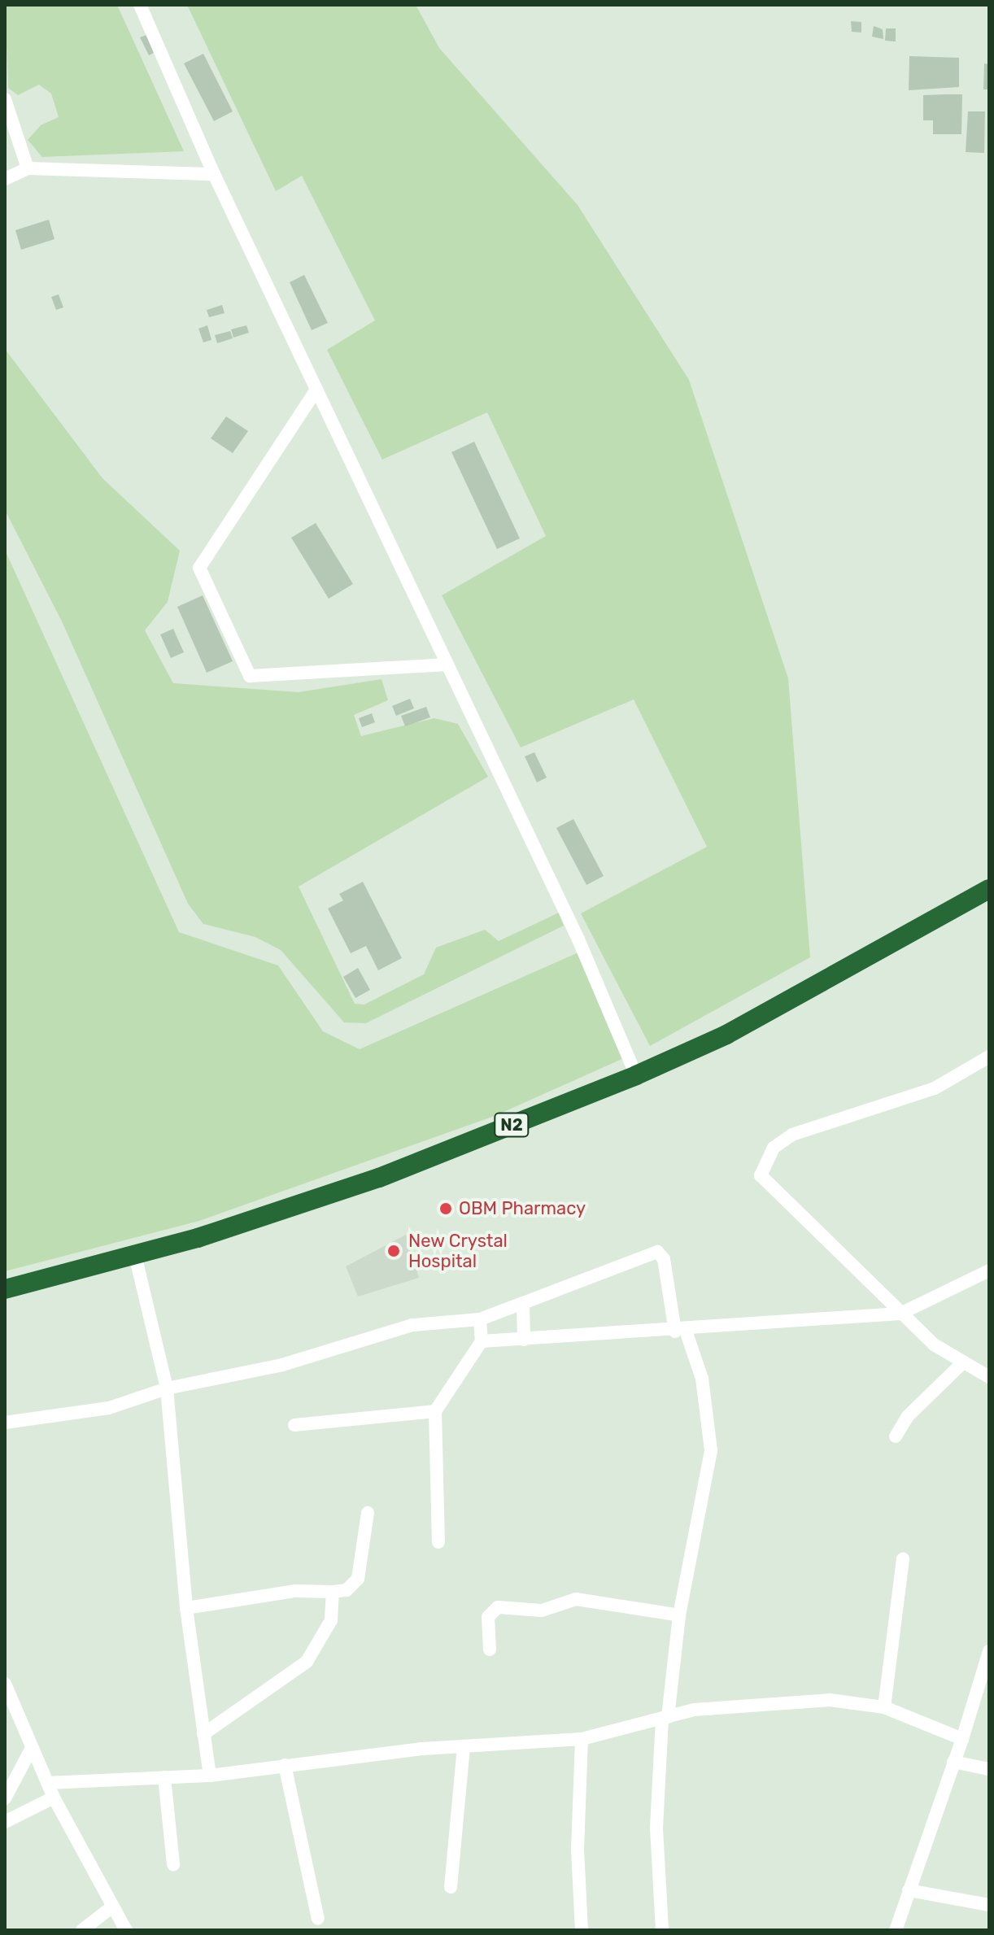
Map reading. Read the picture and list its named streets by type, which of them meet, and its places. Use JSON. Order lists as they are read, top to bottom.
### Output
{
  "streets": {
    "highway": ["N2"]
  },
  "places": ["OBM Pharmacy", "New Crystal Hospital"]
}
